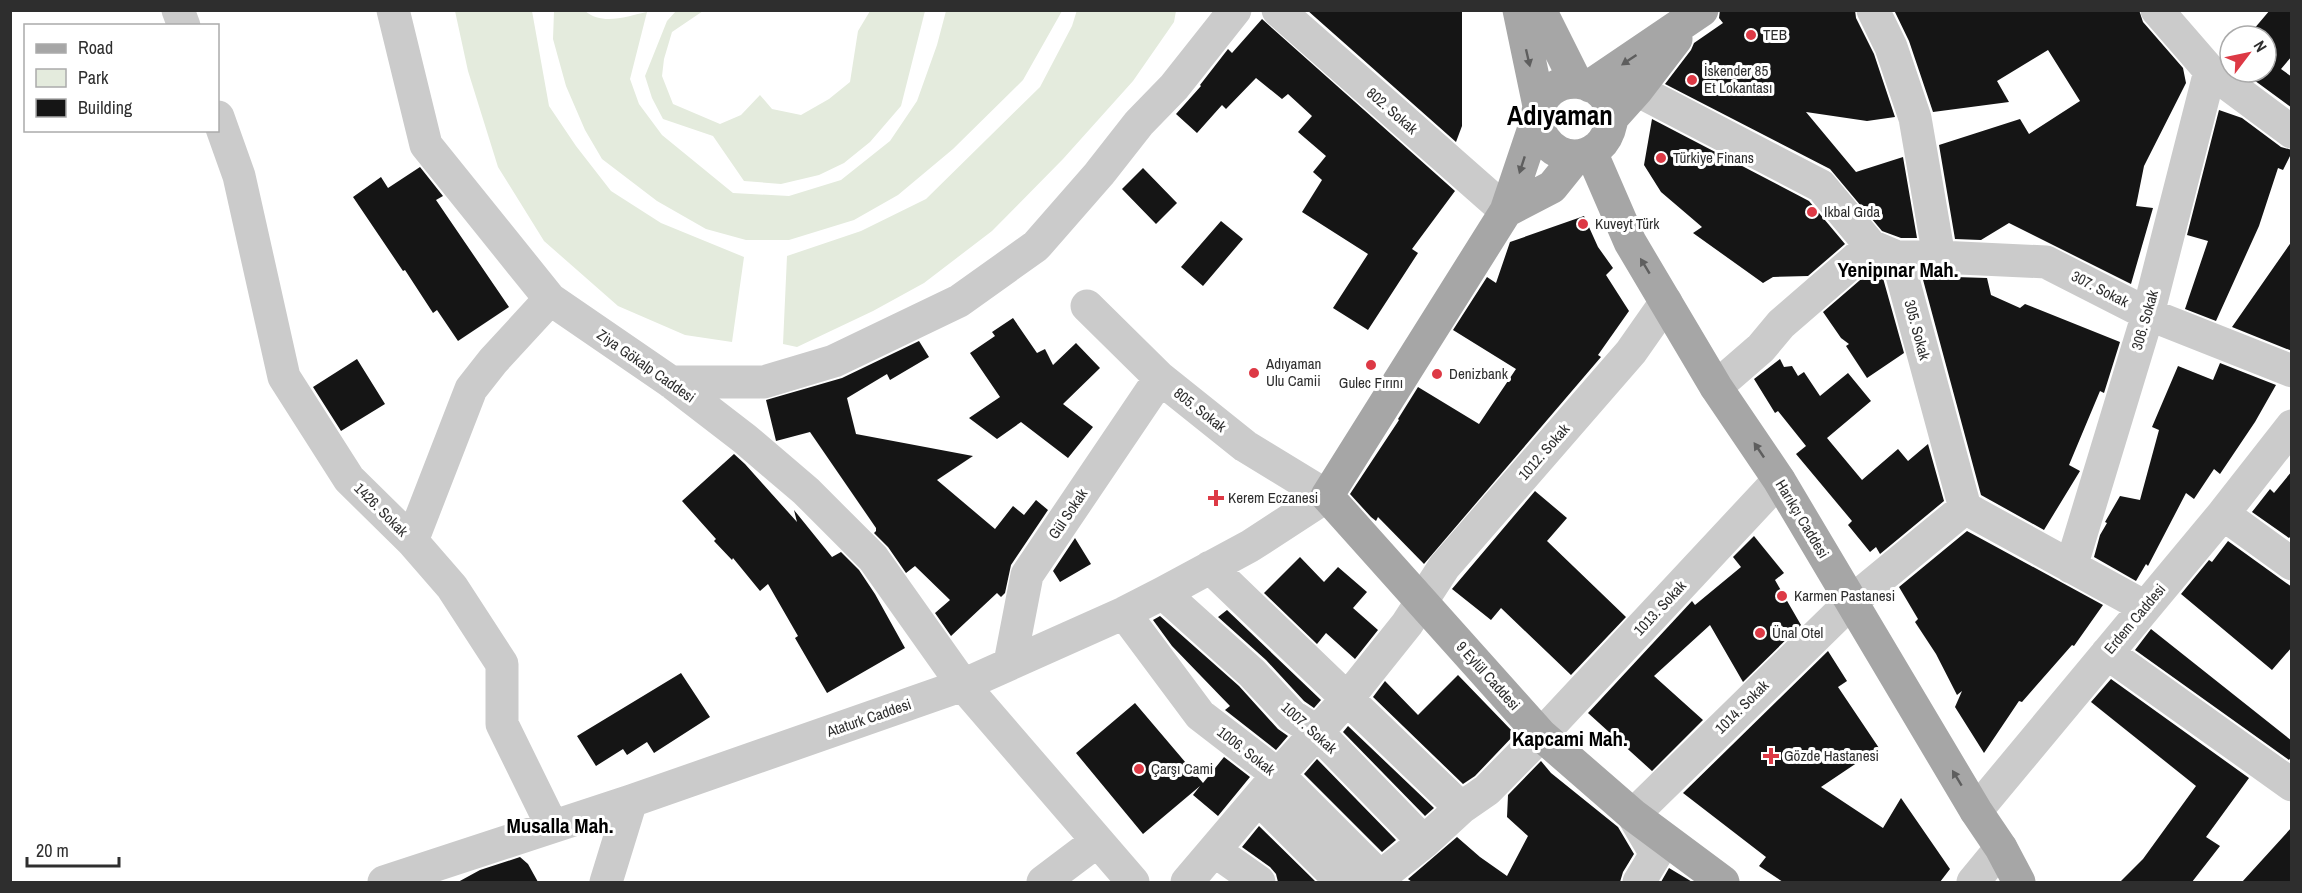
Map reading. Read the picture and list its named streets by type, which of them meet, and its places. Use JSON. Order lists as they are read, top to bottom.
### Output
{
  "streets": {
    "main road": ["Harıkçı Caddesi", "9 Eylül Caddesi"],
    "street": [
      "802. Sokak",
      "307. Sokak",
      "306. Sokak",
      "305. Sokak",
      "Ziya Gökalp Caddesi",
      "805. Sokak",
      "1012. Sokak",
      "1426. Sokak",
      "Gül Sokak",
      "1013. Sokak",
      "Erdem Caddesi",
      "1014. Sokak",
      "Ataturk Caddesi",
      "1007. Sokak",
      "1006. Sokak"
    ]
  },
  "crossings": [
    ["307. Sokak", "306. Sokak"],
    ["307. Sokak", "305. Sokak"],
    ["305. Sokak", "1014. Sokak"],
    ["Ziya Gökalp Caddesi", "Ataturk Caddesi"],
    ["805. Sokak", "Gül Sokak"],
    ["805. Sokak", "9 Eylül Caddesi"],
    ["805. Sokak", "Ataturk Caddesi"],
    ["1012. Sokak", "Harıkçı Caddesi"],
    ["1012. Sokak", "9 Eylül Caddesi"],
    ["1012. Sokak", "1007. Sokak"],
    ["1012. Sokak", "1006. Sokak"],
    ["1426. Sokak", "Ataturk Caddesi"],
    ["Gül Sokak", "Ataturk Caddesi"],
    ["Harıkçı Caddesi", "1013. Sokak"],
    ["Harıkçı Caddesi", "Erdem Caddesi"],
    ["Harıkçı Caddesi", "1014. Sokak"],
    ["1013. Sokak", "9 Eylül Caddesi"],
    ["1013. Sokak", "1007. Sokak"],
    ["1013. Sokak", "1006. Sokak"],
    ["9 Eylül Caddesi", "1014. Sokak"],
    ["9 Eylül Caddesi", "Ataturk Caddesi"],
    ["Ataturk Caddesi", "1007. Sokak"],
    ["Ataturk Caddesi", "1006. Sokak"]
  ],
  "one_way": ["Harıkçı Caddesi"],
  "districts": [
    "Adıyaman",
    "Yenipınar Mah.",
    "Kapcami Mah.",
    "Musalla Mah."
  ],
  "places": {
    "other": [
      "TEB",
      "İskender 85 Et Lokantası",
      "Türkiye Finans",
      "Ikbal Gıda",
      "Kuveyt Türk",
      "Gulec Fırını",
      "Adıyaman Ulu Camii",
      "Denizbank",
      "Karmen Pastanesi",
      "Ünal Otel",
      "Çarşı Cami"
    ],
    "health": ["Kerem Eczanesi", "Gözde Hastanesi"]
  },
  "legend": ["Road", "Park", "Building"],
  "scale_bar": "20 m",
  "north": "top right"
}
